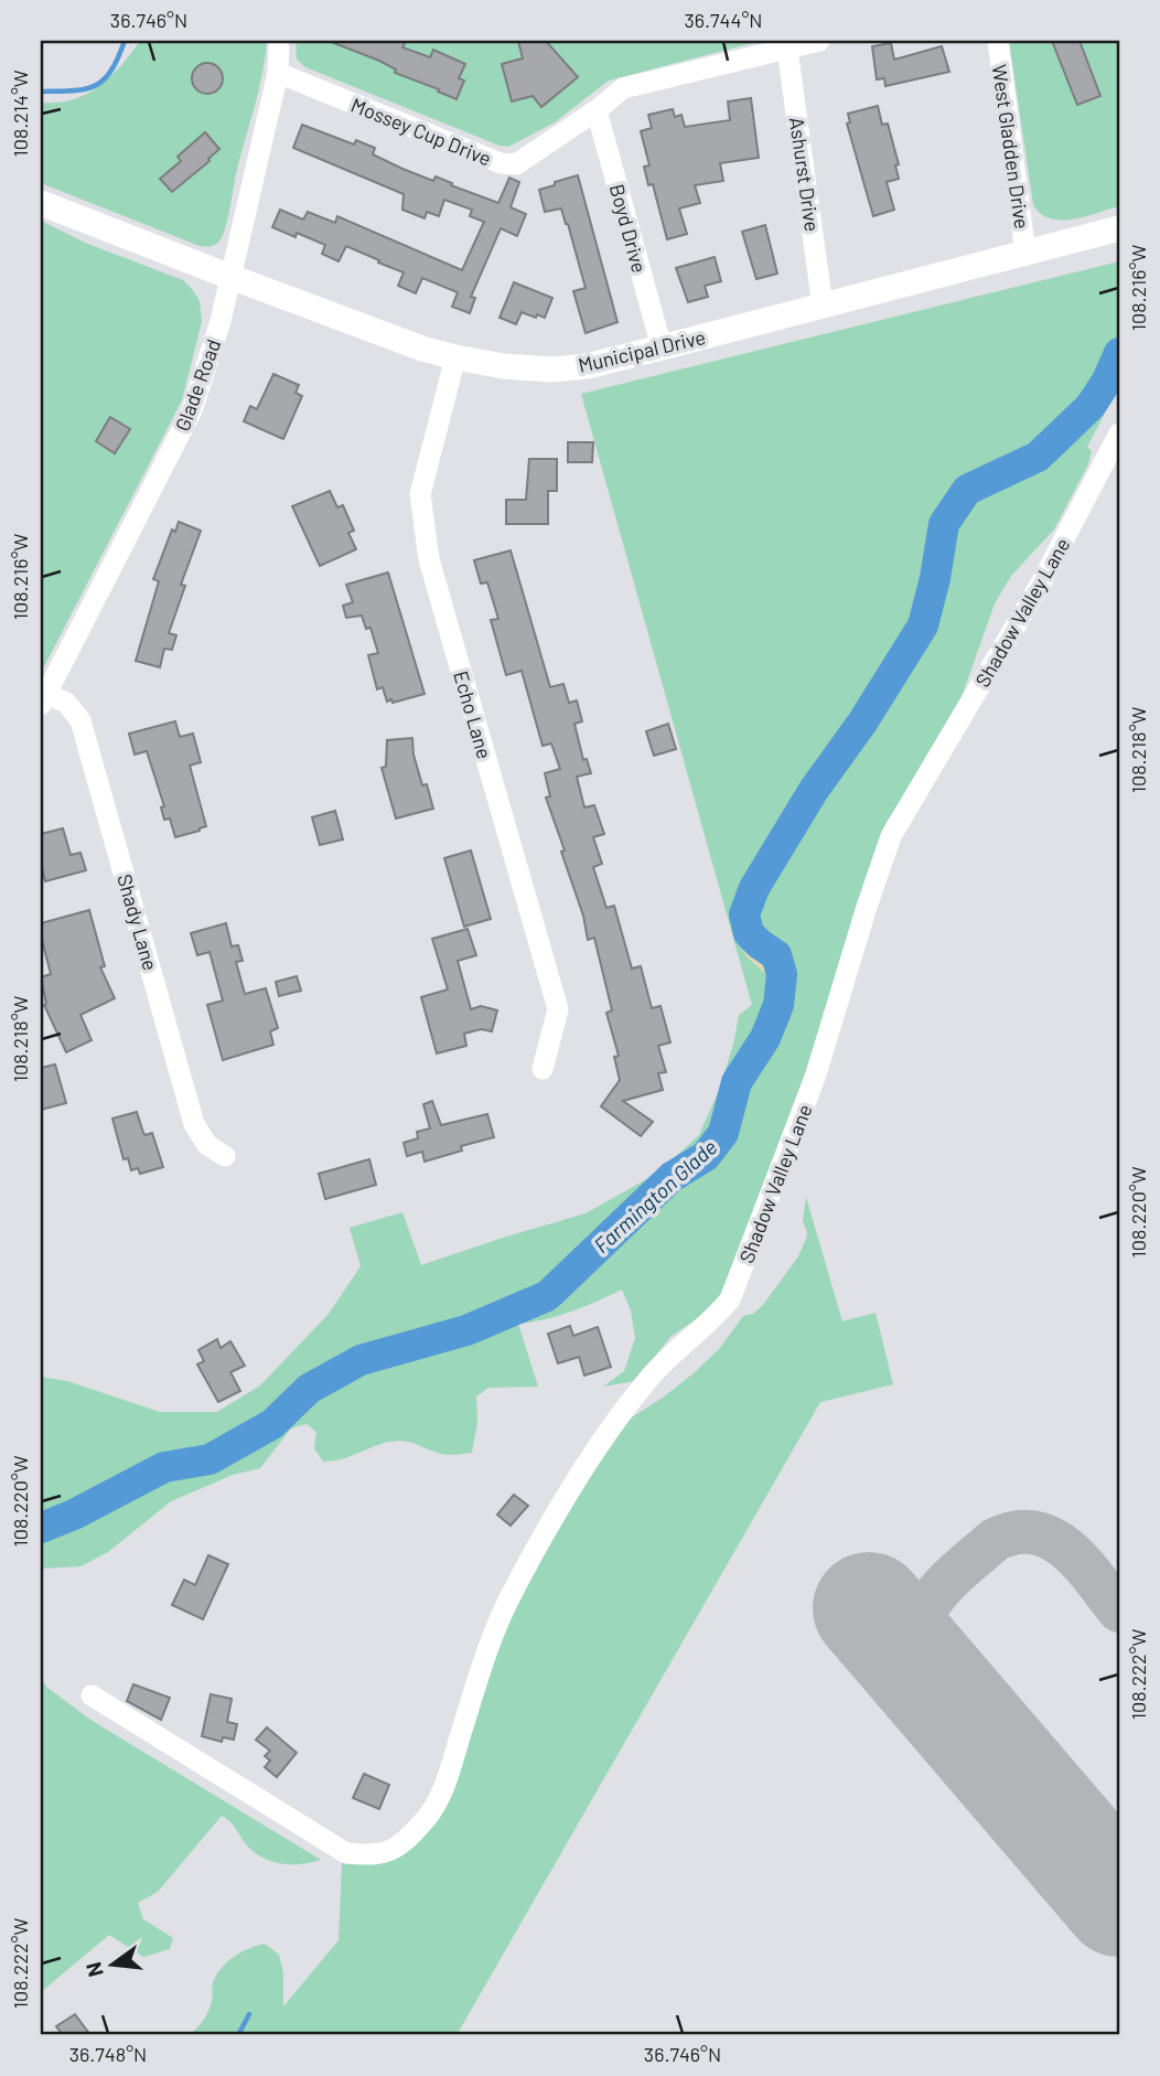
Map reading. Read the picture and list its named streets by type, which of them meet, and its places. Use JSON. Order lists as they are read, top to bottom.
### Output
{
  "streets": {
    "main road": ["Municipal Drive"],
    "street": [
      "Mossey Cup Drive",
      "West Gladden Drive",
      "Ashurst Drive",
      "Boyd Drive",
      "Glade Road",
      "Shadow Valley Lane",
      "Echo Lane",
      "Shady Lane"
    ]
  },
  "crossings": [
    ["Mossey Cup Drive", "Ashurst Drive"],
    ["Mossey Cup Drive", "Boyd Drive"],
    ["Mossey Cup Drive", "Glade Road"],
    ["West Gladden Drive", "Municipal Drive"],
    ["Ashurst Drive", "Municipal Drive"],
    ["Boyd Drive", "Municipal Drive"],
    ["Municipal Drive", "Glade Road"],
    ["Municipal Drive", "Echo Lane"],
    ["Glade Road", "Shady Lane"]
  ],
  "water": ["Farmington Glade"],
  "north": "left",
  "coordinates": [
    "36.746°N",
    "36.744°N",
    "108.214°W",
    "108.216°W",
    "108.218°W",
    "108.220°W",
    "108.222°W",
    "36.748°N"
  ]
}
